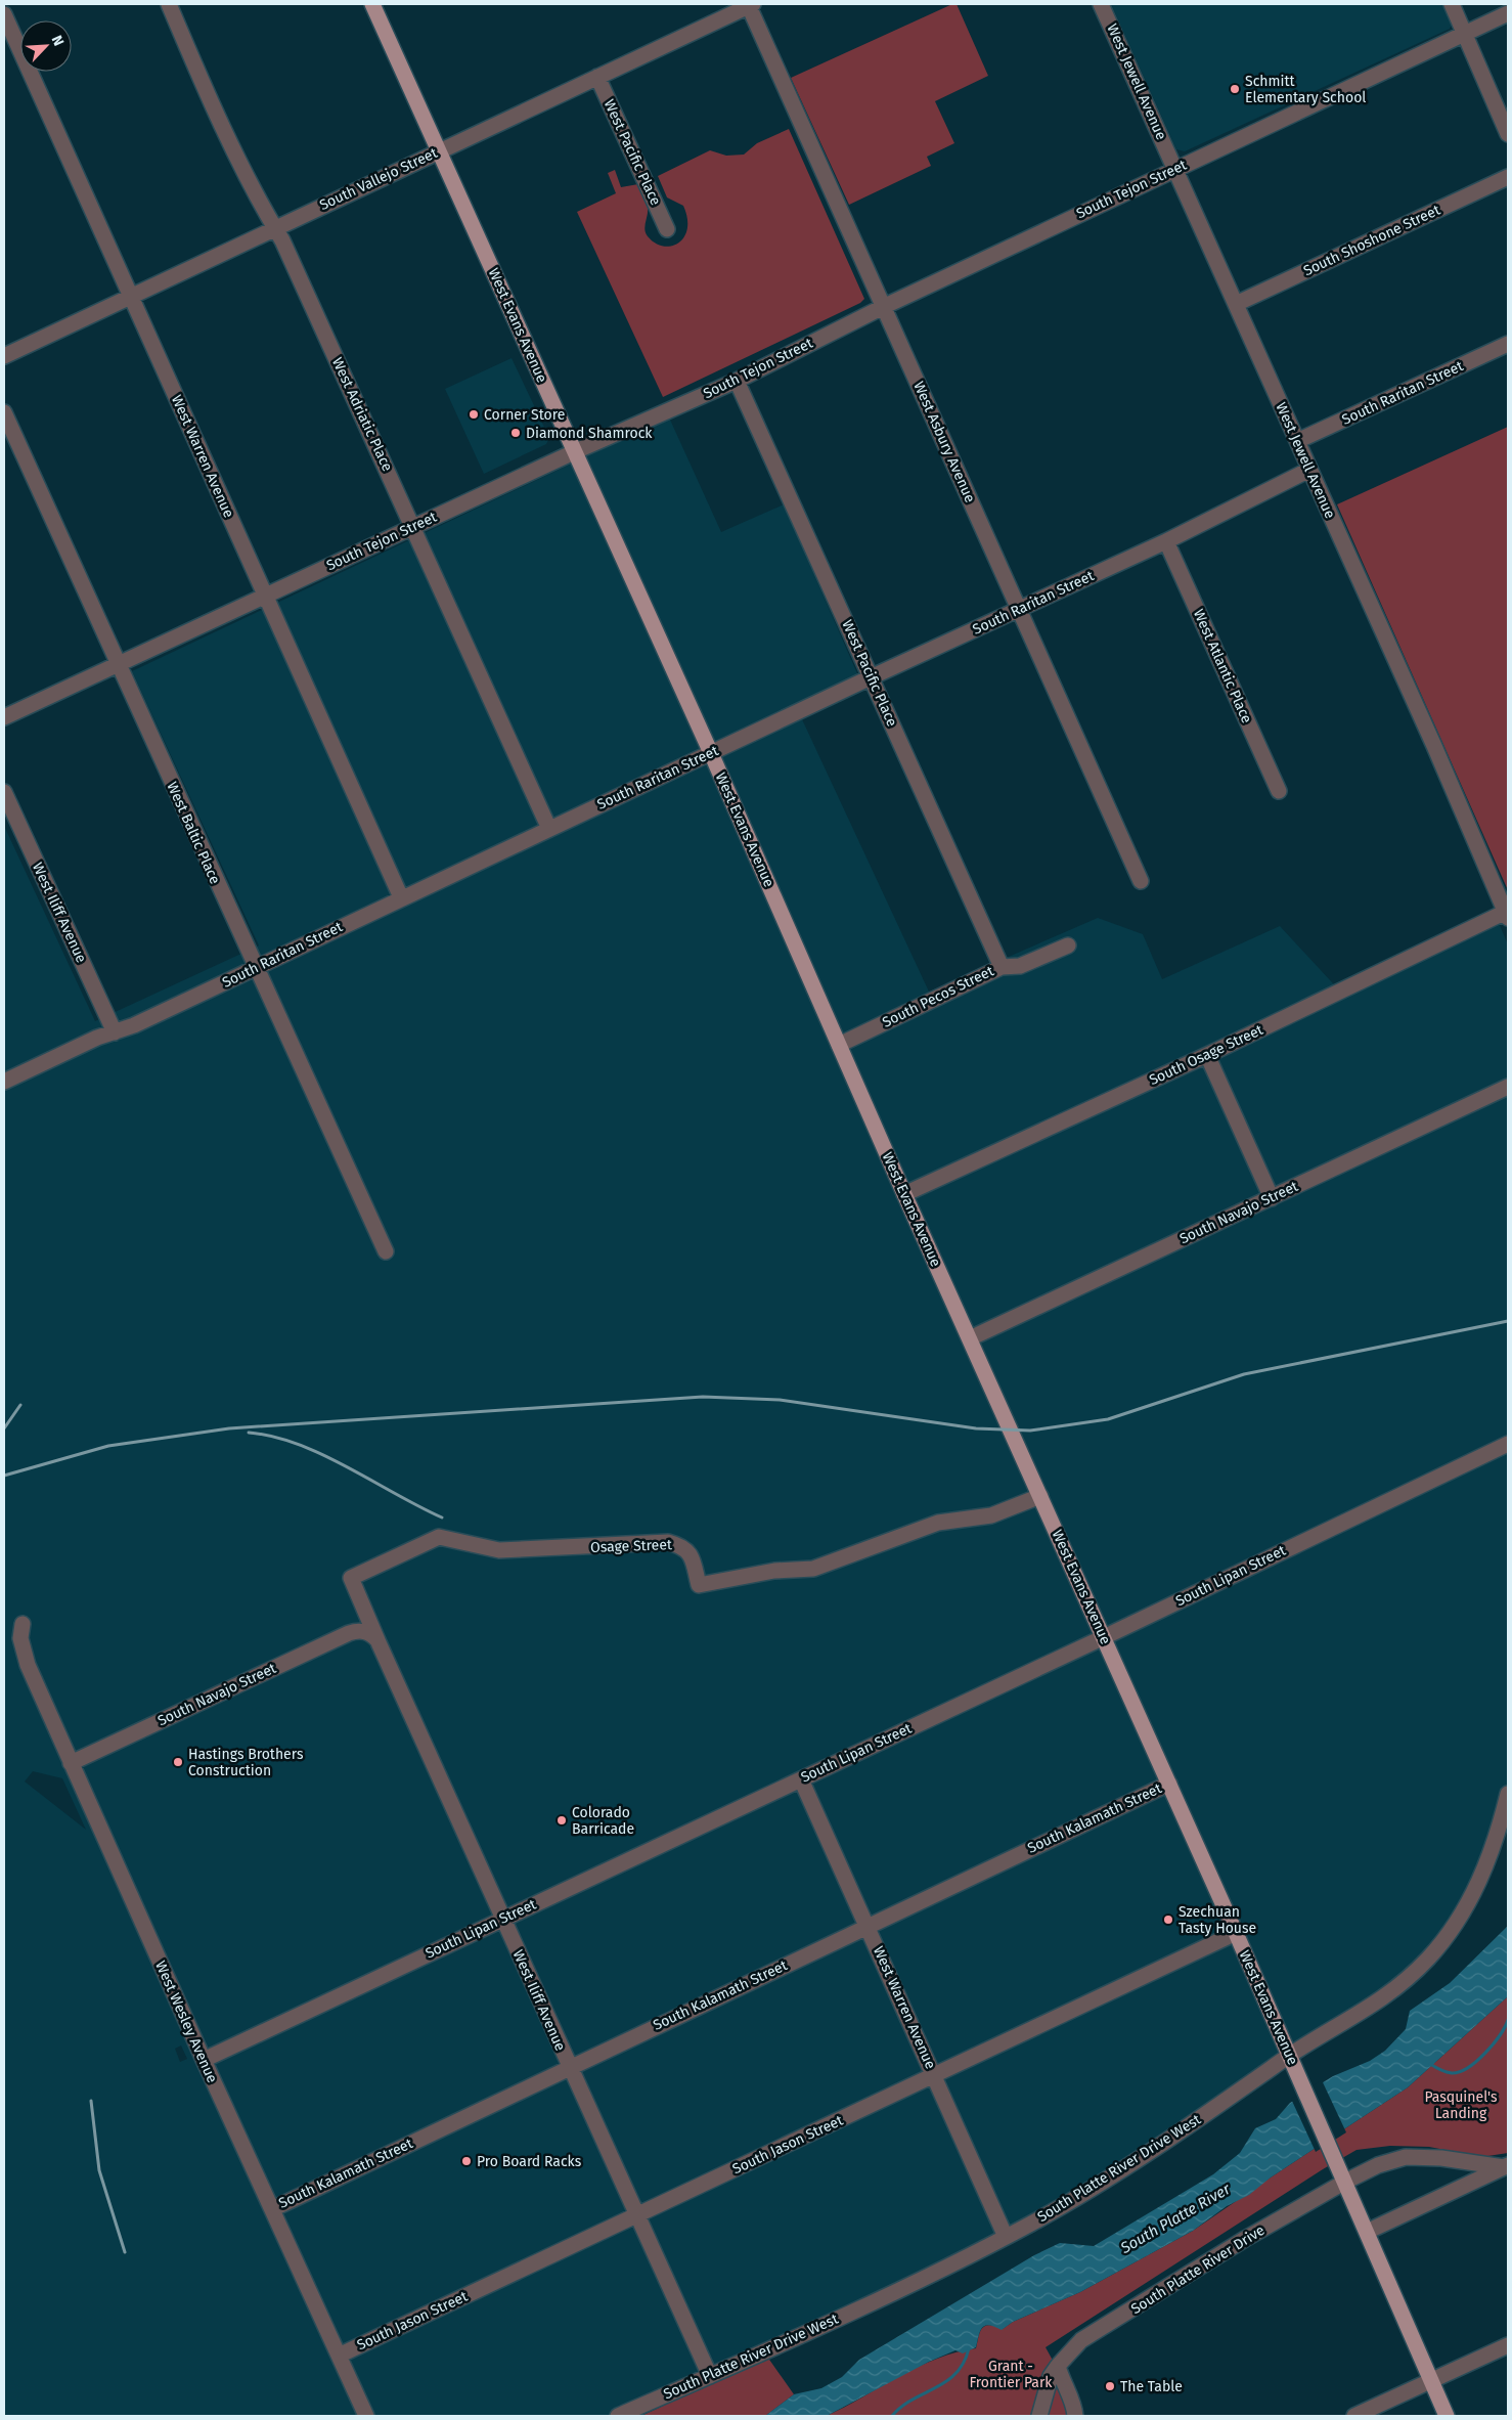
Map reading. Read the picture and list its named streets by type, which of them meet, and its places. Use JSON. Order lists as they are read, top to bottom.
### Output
{
  "streets": {
    "main road": ["West Evans Avenue"],
    "street": [
      "West Jewell Avenue",
      "West Pacific Place",
      "South Vallejo Street",
      "South Tejon Street",
      "South Shoshone Street",
      "South Raritan Street",
      "West Adriatic Place",
      "West Asbury Avenue",
      "West Warren Avenue",
      "West Atlantic Place",
      "West Baltic Place",
      "West Iliff Avenue",
      "South Pecos Street",
      "South Osage Street",
      "South Navajo Street",
      "Osage Street",
      "South Lipan Street",
      "South Kalamath Street",
      "West Wesley Avenue",
      "South Jason Street",
      "South Platte River Drive West",
      "South Platte River Drive"
    ]
  },
  "crossings": [
    ["West Jewell Avenue", "South Tejon Street"],
    ["West Jewell Avenue", "South Shoshone Street"],
    ["West Jewell Avenue", "South Raritan Street"],
    ["West Jewell Avenue", "South Osage Street"],
    ["West Pacific Place", "South Vallejo Street"],
    ["West Pacific Place", "South Tejon Street"],
    ["West Pacific Place", "South Raritan Street"],
    ["West Pacific Place", "South Pecos Street"],
    ["South Vallejo Street", "West Evans Avenue"],
    ["South Vallejo Street", "West Adriatic Place"],
    ["South Vallejo Street", "West Asbury Avenue"],
    ["South Vallejo Street", "West Warren Avenue"],
    ["South Tejon Street", "West Evans Avenue"],
    ["South Tejon Street", "West Adriatic Place"],
    ["South Tejon Street", "West Asbury Avenue"],
    ["South Tejon Street", "West Warren Avenue"],
    ["South Tejon Street", "West Baltic Place"],
    ["West Evans Avenue", "South Raritan Street"],
    ["West Evans Avenue", "South Pecos Street"],
    ["West Evans Avenue", "South Osage Street"],
    ["West Evans Avenue", "South Navajo Street"],
    ["West Evans Avenue", "Osage Street"],
    ["West Evans Avenue", "South Lipan Street"],
    ["West Evans Avenue", "South Kalamath Street"],
    ["West Evans Avenue", "South Jason Street"],
    ["West Evans Avenue", "South Platte River Drive West"],
    ["West Evans Avenue", "South Platte River Drive"],
    ["South Raritan Street", "West Adriatic Place"],
    ["South Raritan Street", "West Asbury Avenue"],
    ["South Raritan Street", "West Warren Avenue"],
    ["South Raritan Street", "West Atlantic Place"],
    ["South Raritan Street", "West Baltic Place"],
    ["South Raritan Street", "West Iliff Avenue"],
    ["West Warren Avenue", "South Lipan Street"],
    ["West Warren Avenue", "South Kalamath Street"],
    ["West Warren Avenue", "South Jason Street"],
    ["West Warren Avenue", "South Platte River Drive West"],
    ["West Iliff Avenue", "South Navajo Street"],
    ["West Iliff Avenue", "Osage Street"],
    ["West Iliff Avenue", "South Lipan Street"],
    ["West Iliff Avenue", "South Kalamath Street"],
    ["West Iliff Avenue", "South Jason Street"],
    ["West Iliff Avenue", "South Platte River Drive West"],
    ["South Navajo Street", "Osage Street"],
    ["South Navajo Street", "West Wesley Avenue"],
    ["South Lipan Street", "West Wesley Avenue"],
    ["South Kalamath Street", "West Wesley Avenue"],
    ["West Wesley Avenue", "South Jason Street"]
  ],
  "water": ["South Platte River"],
  "parks": ["Pasquinel's Landing", "Grant - Frontier Park"],
  "places": [
    "Schmitt Elementary School",
    "Corner Store",
    "Diamond Shamrock",
    "Hastings Brothers Construction",
    "Colorado Barricade",
    "Szechuan Tasty House",
    "Pro Board Racks",
    "The Table"
  ],
  "north": "top right"
}
